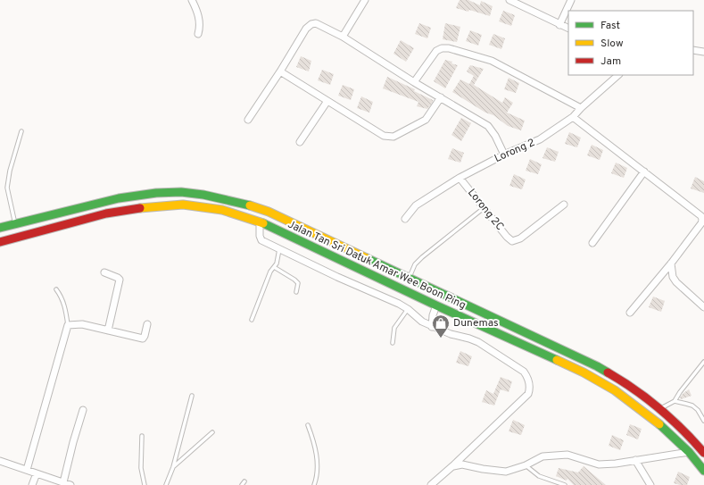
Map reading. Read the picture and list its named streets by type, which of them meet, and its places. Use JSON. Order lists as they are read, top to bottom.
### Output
{
  "streets": {
    "main road": ["Jalan Tan Sri Datuk Amar Wee Boon Ping"],
    "street": ["Lorong 2", "Lorong 2C"]
  },
  "crossings": [
    ["Lorong 2", "Lorong 2C"]
  ],
  "places": {
    "shop": ["Dunemas"]
  },
  "legend": ["Fast", "Slow", "Jam"]
}
